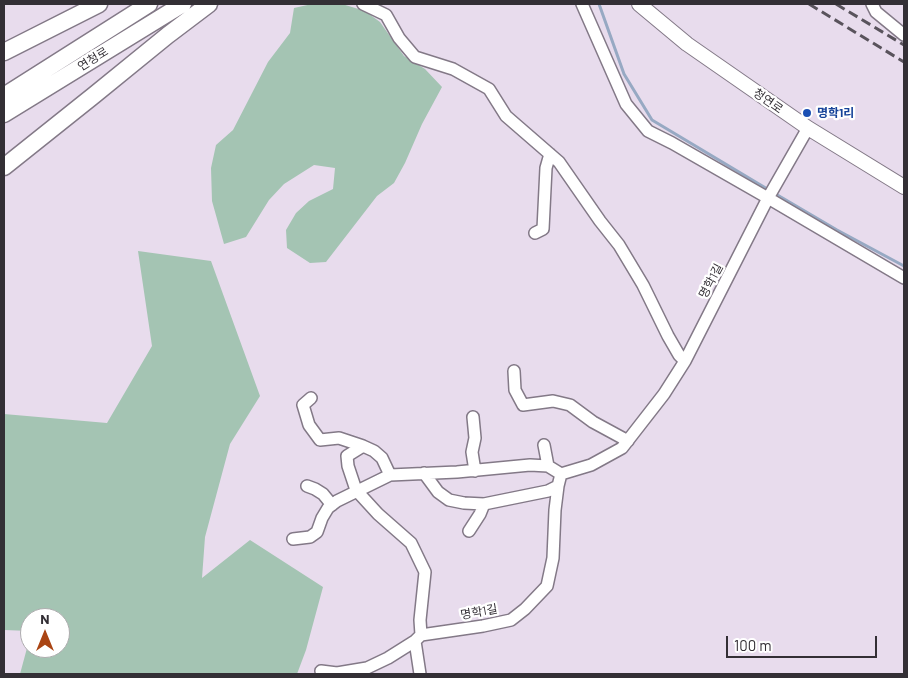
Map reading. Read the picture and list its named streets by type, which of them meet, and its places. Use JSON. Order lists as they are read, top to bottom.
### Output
{
  "streets": {
    "highway": ["연청로"],
    "main road": ["청연로"],
    "street": ["명학1길"]
  },
  "crossings": [
    ["청연로", "명학1길"]
  ],
  "places": ["명학1리"],
  "scale_bar": "100 m",
  "north": "top"
}
